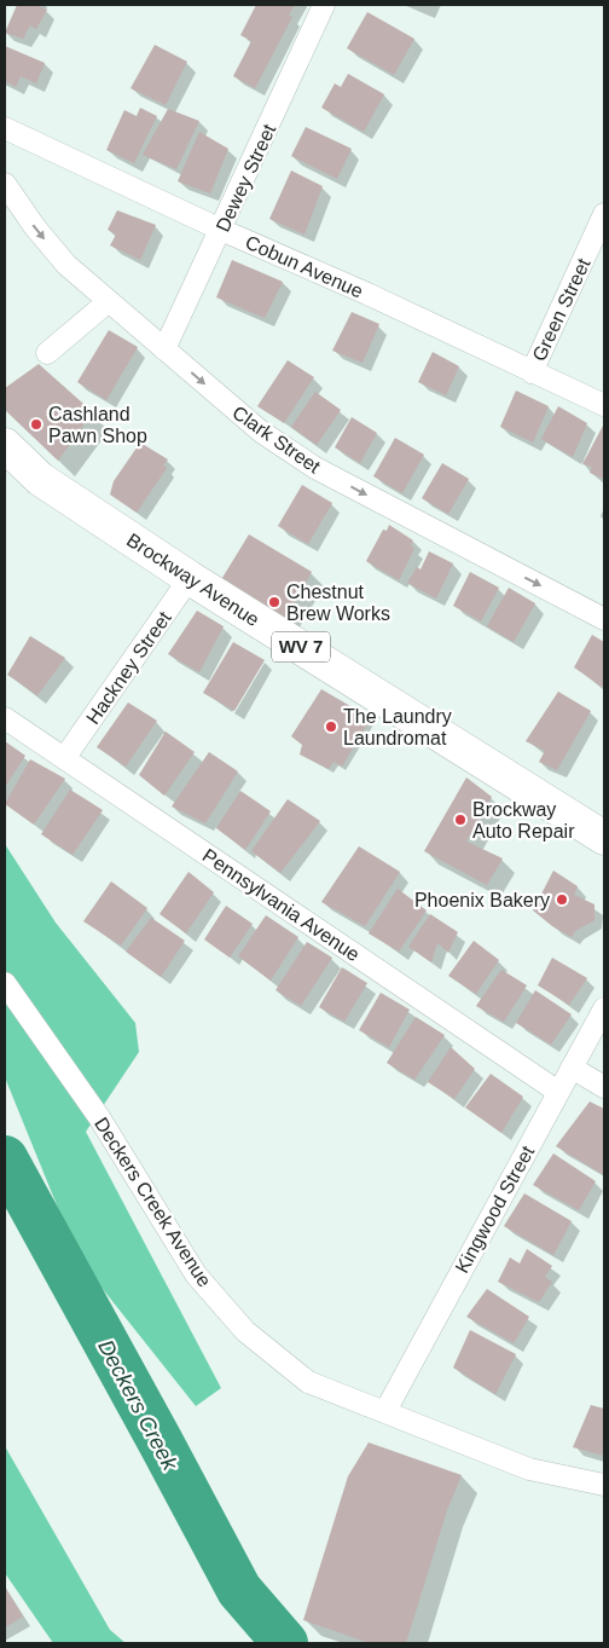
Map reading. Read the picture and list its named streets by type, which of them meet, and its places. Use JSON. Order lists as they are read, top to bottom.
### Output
{
  "streets": {
    "main road": ["Brockway Avenue", "WV 7"],
    "street": [
      "Dewey Street",
      "Cobun Avenue",
      "Green Street",
      "Clark Street",
      "Hackney Street",
      "Pennsylvania Avenue",
      "Deckers Creek Avenue",
      "Kingwood Street"
    ]
  },
  "crossings": [
    ["Dewey Street", "Cobun Avenue"],
    ["Dewey Street", "Clark Street"],
    ["Cobun Avenue", "Green Street"],
    ["Brockway Avenue", "Hackney Street"],
    ["Hackney Street", "Pennsylvania Avenue"],
    ["Pennsylvania Avenue", "Kingwood Street"],
    ["Deckers Creek Avenue", "Kingwood Street"]
  ],
  "one_way": ["Clark Street"],
  "water": ["Deckers Creek"],
  "places": [
    "Cashland Pawn Shop",
    "Chestnut Brew Works",
    "The Laundry Laundromat",
    "Brockway Auto Repair",
    "Phoenix Bakery"
  ]
}
